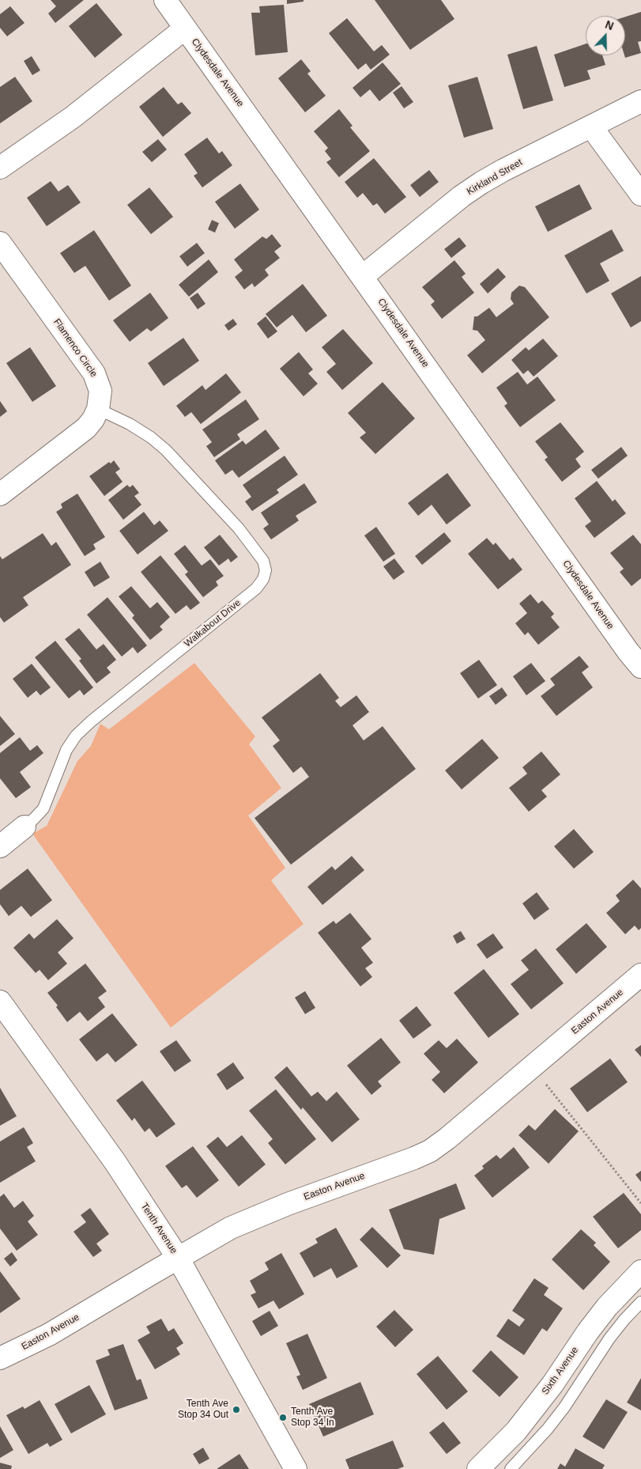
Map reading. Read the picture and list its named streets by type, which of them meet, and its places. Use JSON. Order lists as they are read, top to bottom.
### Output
{
  "streets": {
    "street": [
      "Clydesdale Avenue",
      "Kirkland Street",
      "Flamenco Circle",
      "Walkabout Drive",
      "Easton Avenue",
      "Tenth Avenue",
      "Sixth Avenue"
    ]
  },
  "crossings": [
    ["Clydesdale Avenue", "Kirkland Street"],
    ["Flamenco Circle", "Walkabout Drive"],
    ["Easton Avenue", "Tenth Avenue"]
  ],
  "places": ["Tenth Ave Stop 34 Out", "Tenth Ave Stop 34 In"],
  "north": "top"
}
